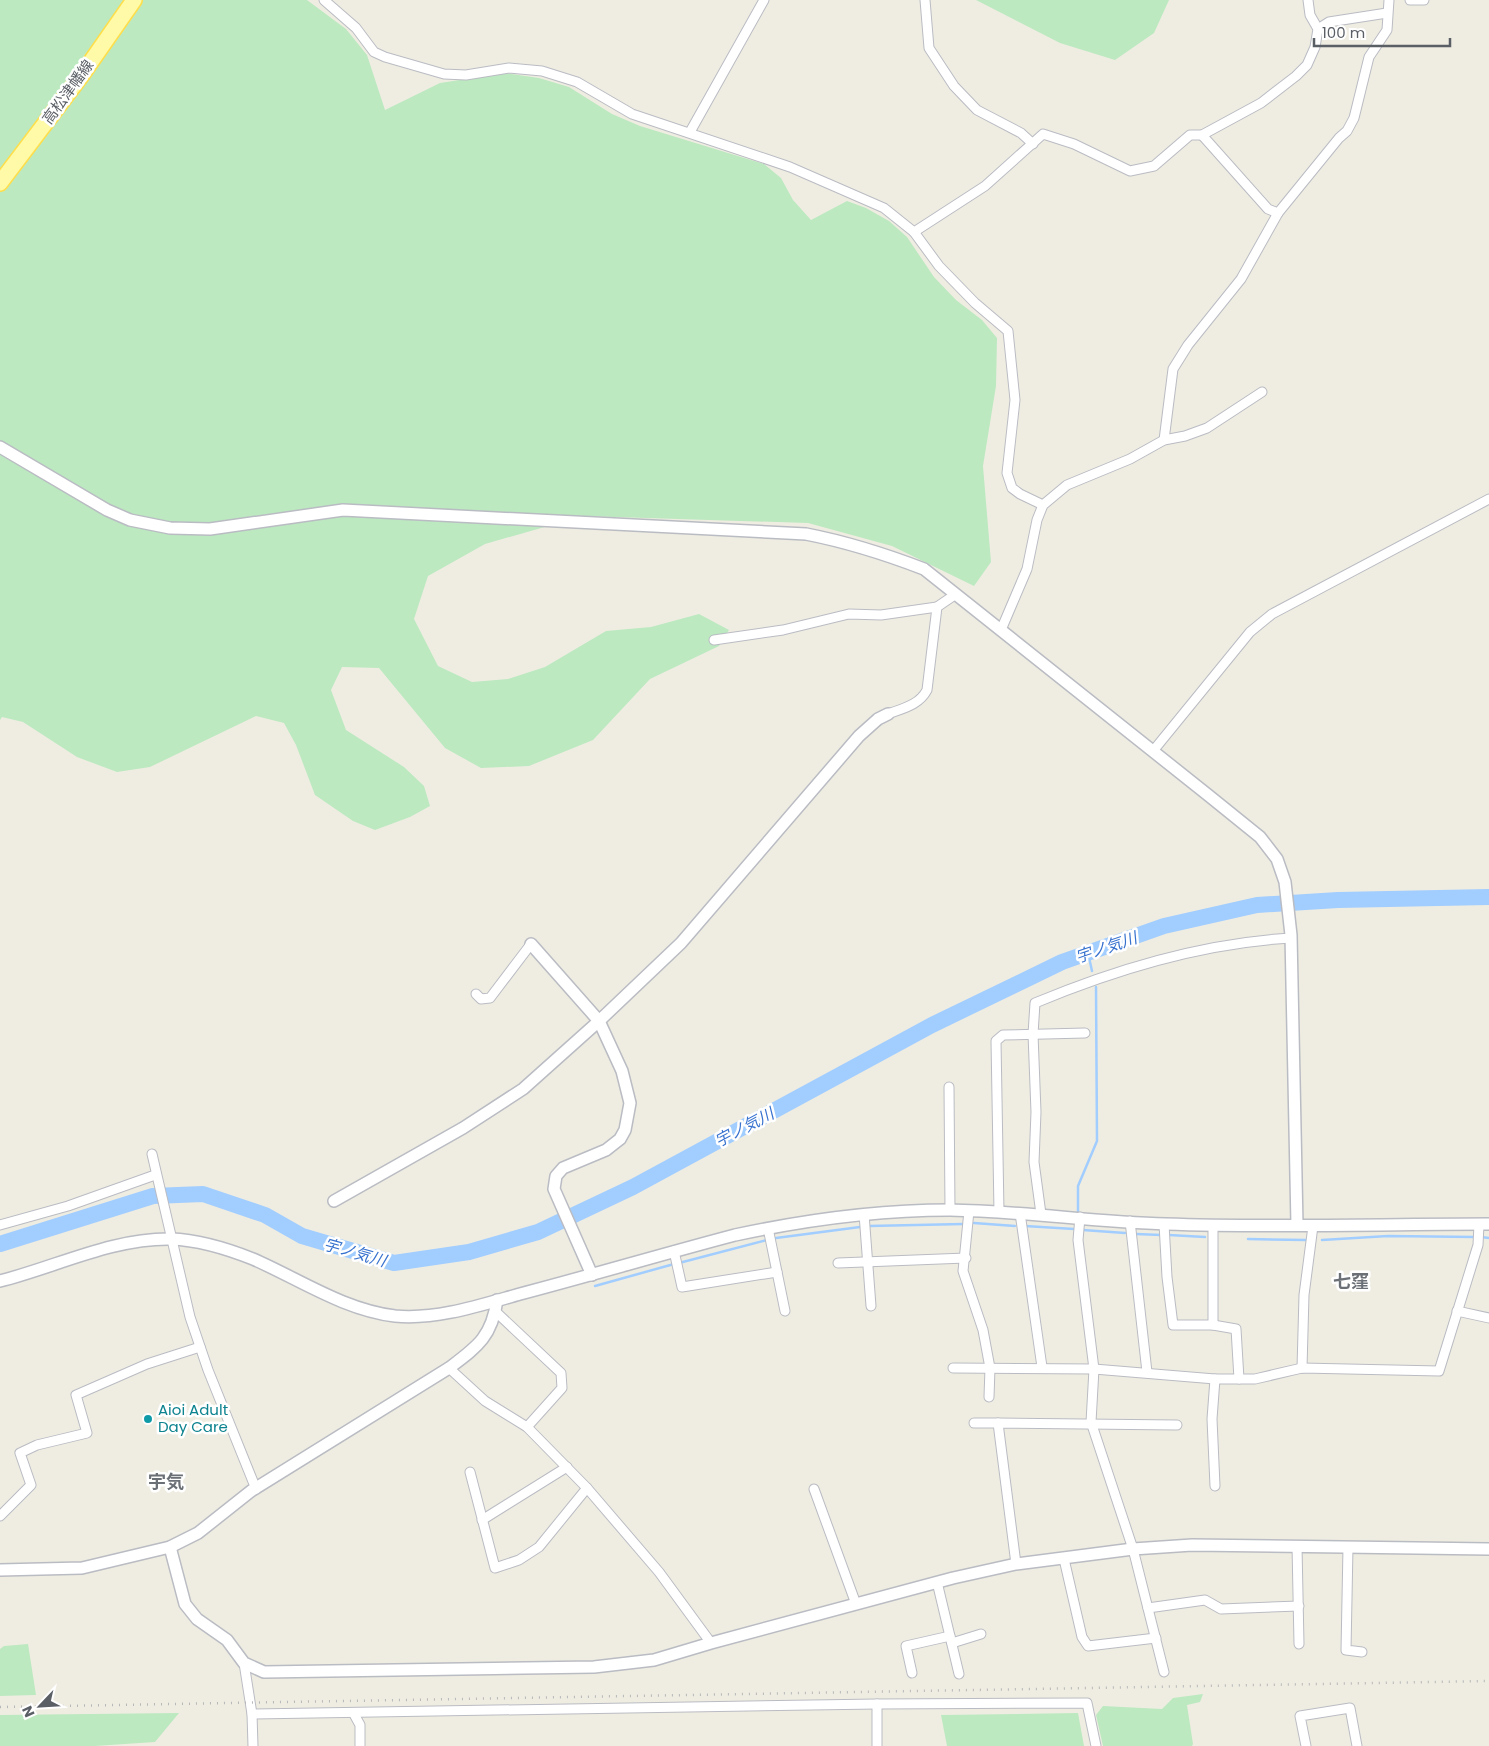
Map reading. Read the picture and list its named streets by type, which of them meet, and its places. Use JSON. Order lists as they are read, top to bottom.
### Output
{
  "streets": {
    "main road": ["高松津幡線"]
  },
  "districts": ["七窪", "宇気"],
  "water": ["宇ノ気川"],
  "places": ["Aioi Adult Day Care"],
  "scale_bar": "100 m",
  "north": "bottom left"
}
